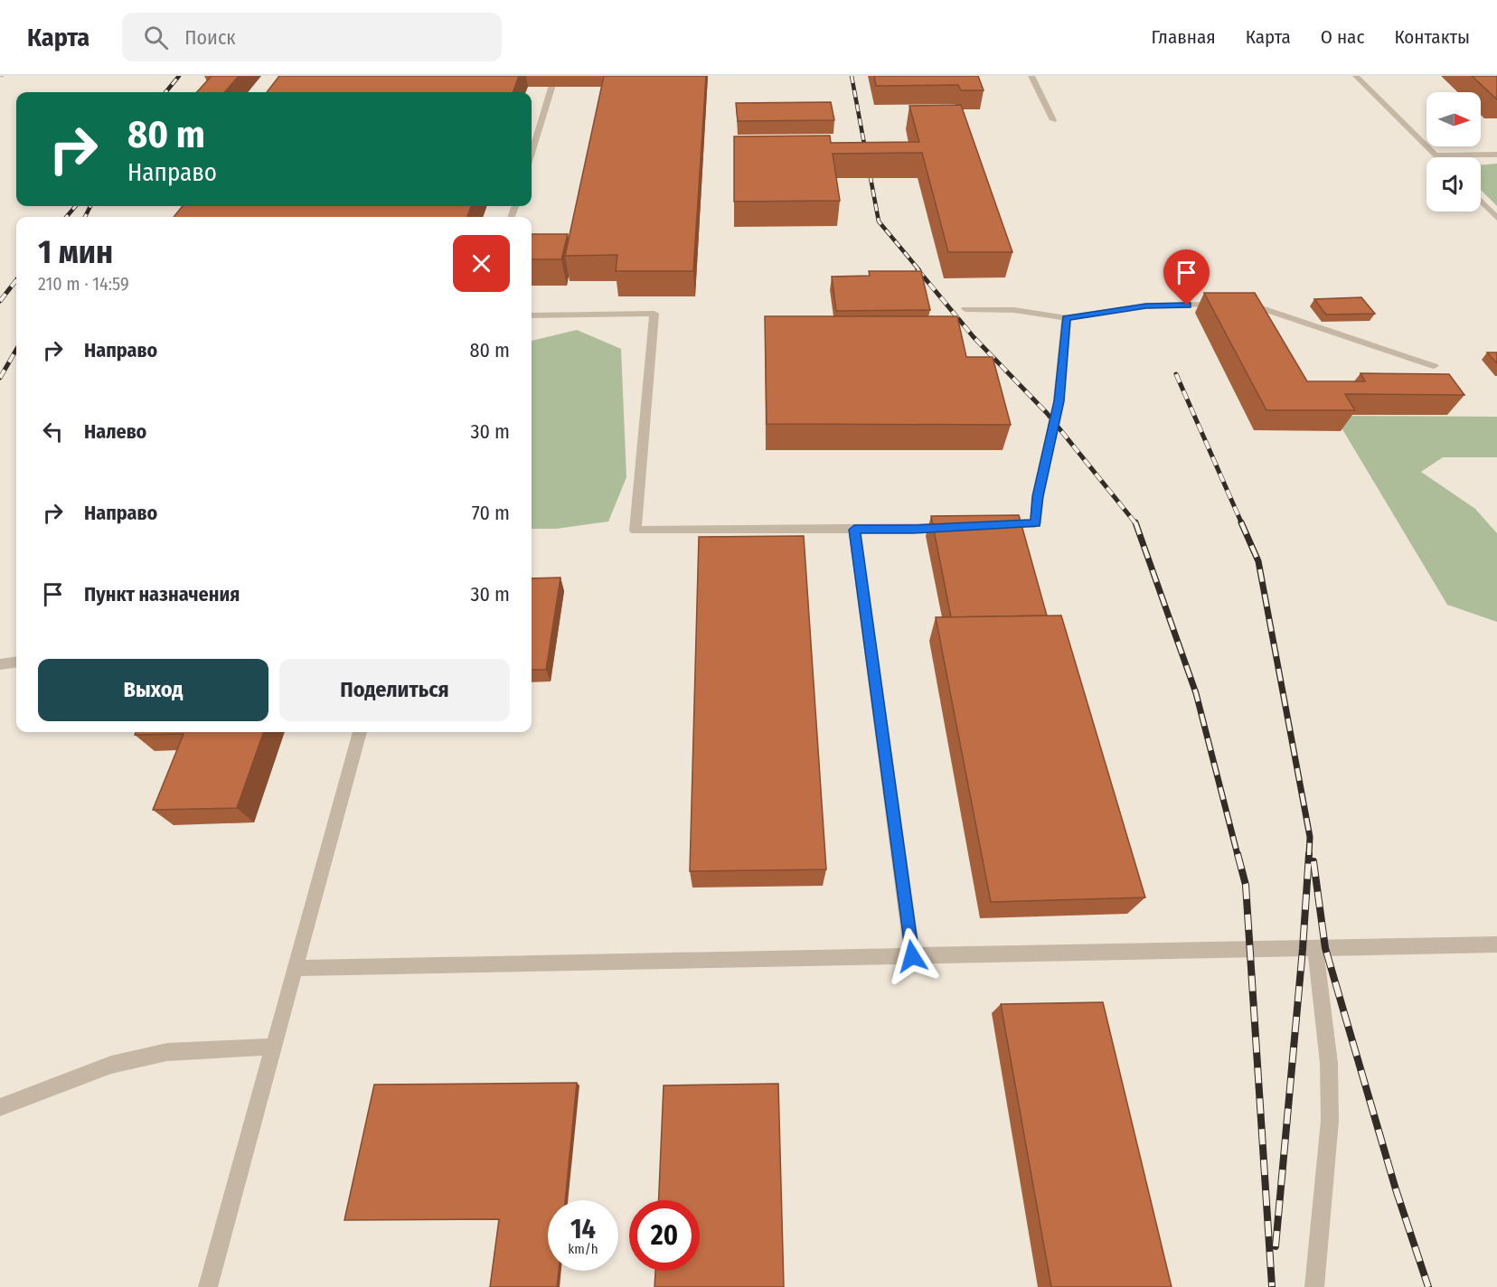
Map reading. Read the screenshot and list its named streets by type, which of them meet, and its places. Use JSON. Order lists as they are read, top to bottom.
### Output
{
  "north": "right",
  "page": {
    "header": "Карта",
    "search": "Поиск",
    "nav": [
      "Главная",
      "Карта",
      "О нас",
      "Контакты"
    ],
    "turn": ["80 m", "Направо"],
    "heading": ["1 мин", "210 m · 14:59"],
    "list": [
      {
        "name": "Направо",
        "value": "80 m"
      },
      {
        "name": "Налево",
        "value": "30 m"
      },
      {
        "name": "Направо",
        "value": "70 m"
      },
      {
        "name": "Пункт назначения",
        "value": "30 m"
      }
    ],
    "buttons": ["Выход", "Поделиться"],
    "speed": "14 km/h",
    "limit": "20"
  }
}
